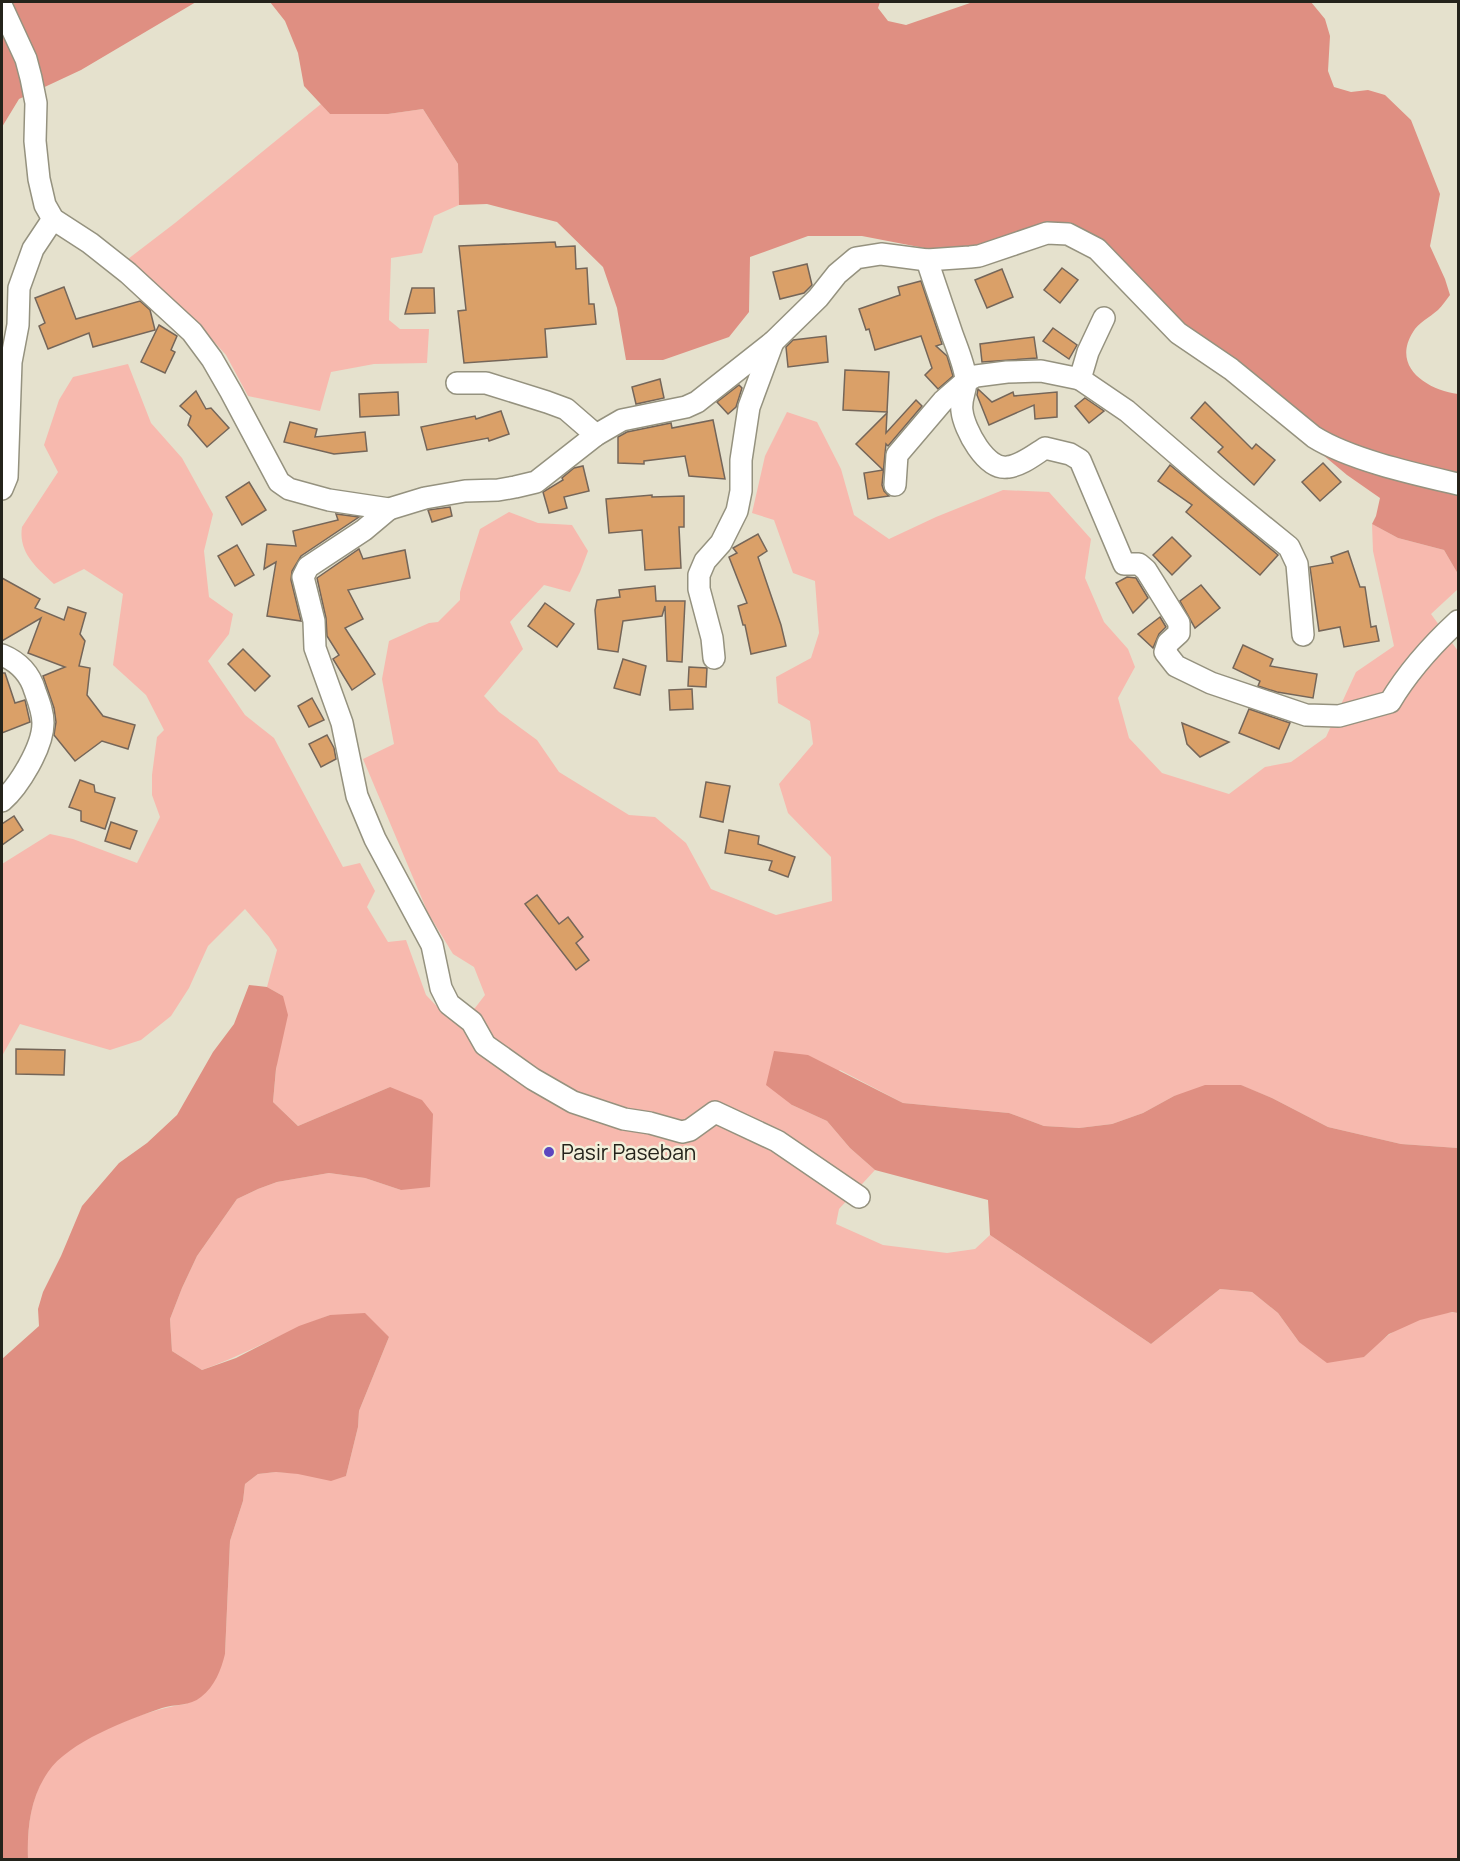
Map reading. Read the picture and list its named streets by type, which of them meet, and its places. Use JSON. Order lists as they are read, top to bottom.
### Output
{
  "places": ["Pasir Paseban"]
}
